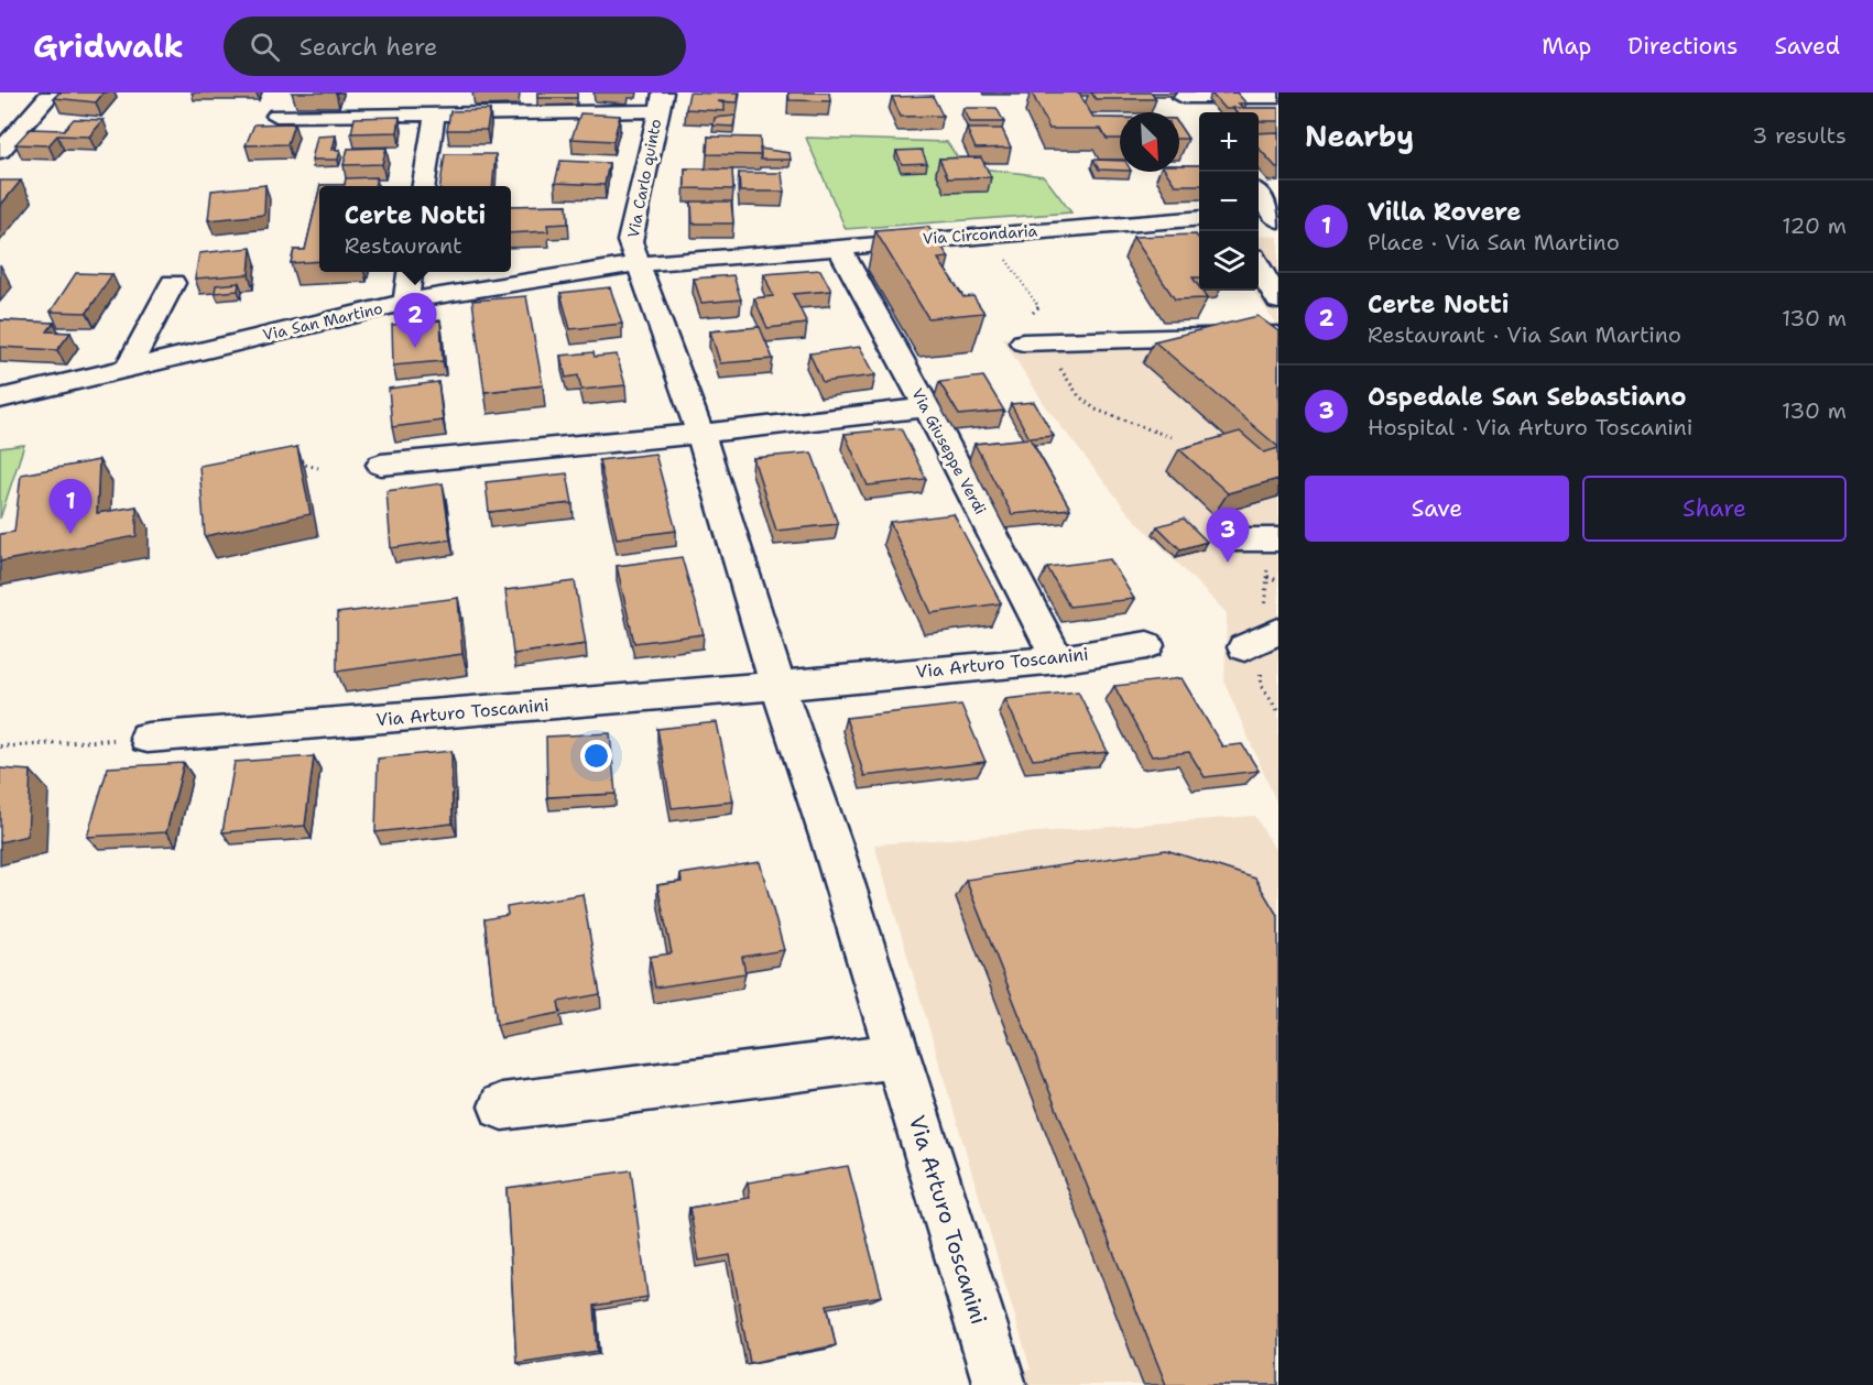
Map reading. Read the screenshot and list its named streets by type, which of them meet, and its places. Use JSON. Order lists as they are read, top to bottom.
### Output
{
  "streets": {
    "street": [
      "Via Carlo quinto",
      "Via Circondaria",
      "Via San Martino",
      "Via Giuseppe Verdi",
      "Via Arturo Toscanini"
    ]
  },
  "crossings": [
    ["Via Carlo quinto", "Via Circondaria"],
    ["Via Carlo quinto", "Via San Martino"],
    ["Via Carlo quinto", "Via Arturo Toscanini"],
    ["Via Circondaria", "Via San Martino"],
    ["Via Circondaria", "Via Giuseppe Verdi"],
    ["Via Circondaria", "Via Arturo Toscanini"],
    ["Via San Martino", "Via Arturo Toscanini"],
    ["Via Giuseppe Verdi", "Via Arturo Toscanini"]
  ],
  "north": "bottom right",
  "page": {
    "header": "Gridwalk",
    "search": "Search here",
    "nav": ["Map", "Directions", "Saved"],
    "heading": ["Nearby", "3 results"],
    "map_buttons": ["+", "−"],
    "list": [
      {
        "mark": "1",
        "name": "Villa Rovere",
        "note": "Place · Via San Martino",
        "value": "120 m"
      },
      {
        "mark": "2",
        "name": "Certe Notti",
        "note": "Restaurant · Via San Martino",
        "value": "130 m"
      },
      {
        "mark": "3",
        "name": "Ospedale San Sebastiano",
        "note": "Hospital · Via Arturo Toscanini",
        "value": "130 m"
      }
    ],
    "popup": ["Certe Notti", "Restaurant"],
    "pins": ["2", "1", "3"],
    "buttons": ["Save", "Share"]
  }
}
